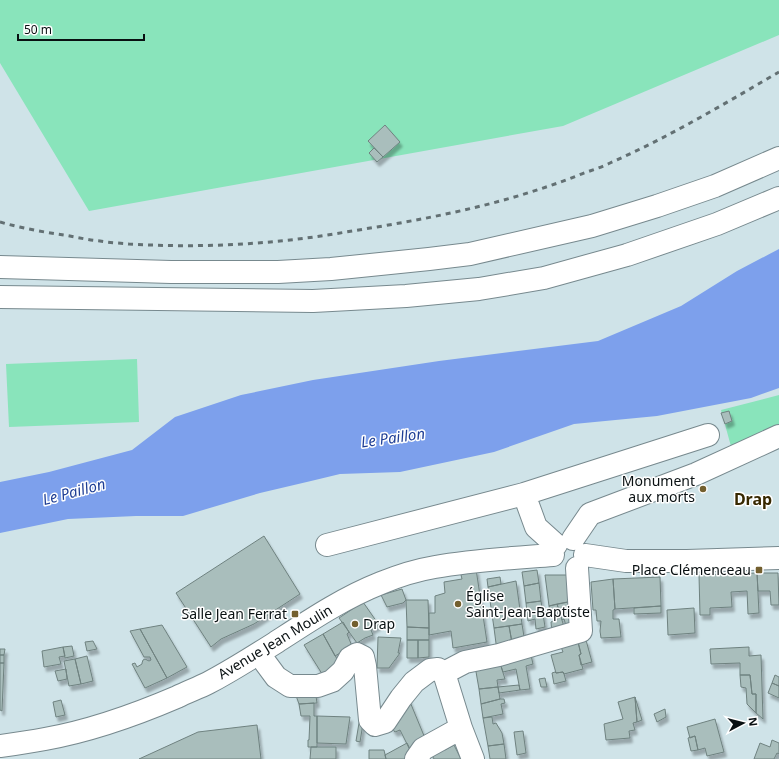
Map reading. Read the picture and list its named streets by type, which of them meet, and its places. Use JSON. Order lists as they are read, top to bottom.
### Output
{
  "streets": {
    "street": ["Avenue Jean Moulin"]
  },
  "districts": ["Drap"],
  "water": ["Le Paillon"],
  "places": {
    "other": ["Monument aux morts", "Église Saint-Jean-Baptiste", "Drap"],
    "transit": ["Place Clémenceau", "Salle Jean Ferrat"]
  },
  "scale_bar": "50 m",
  "north": "right"
}
